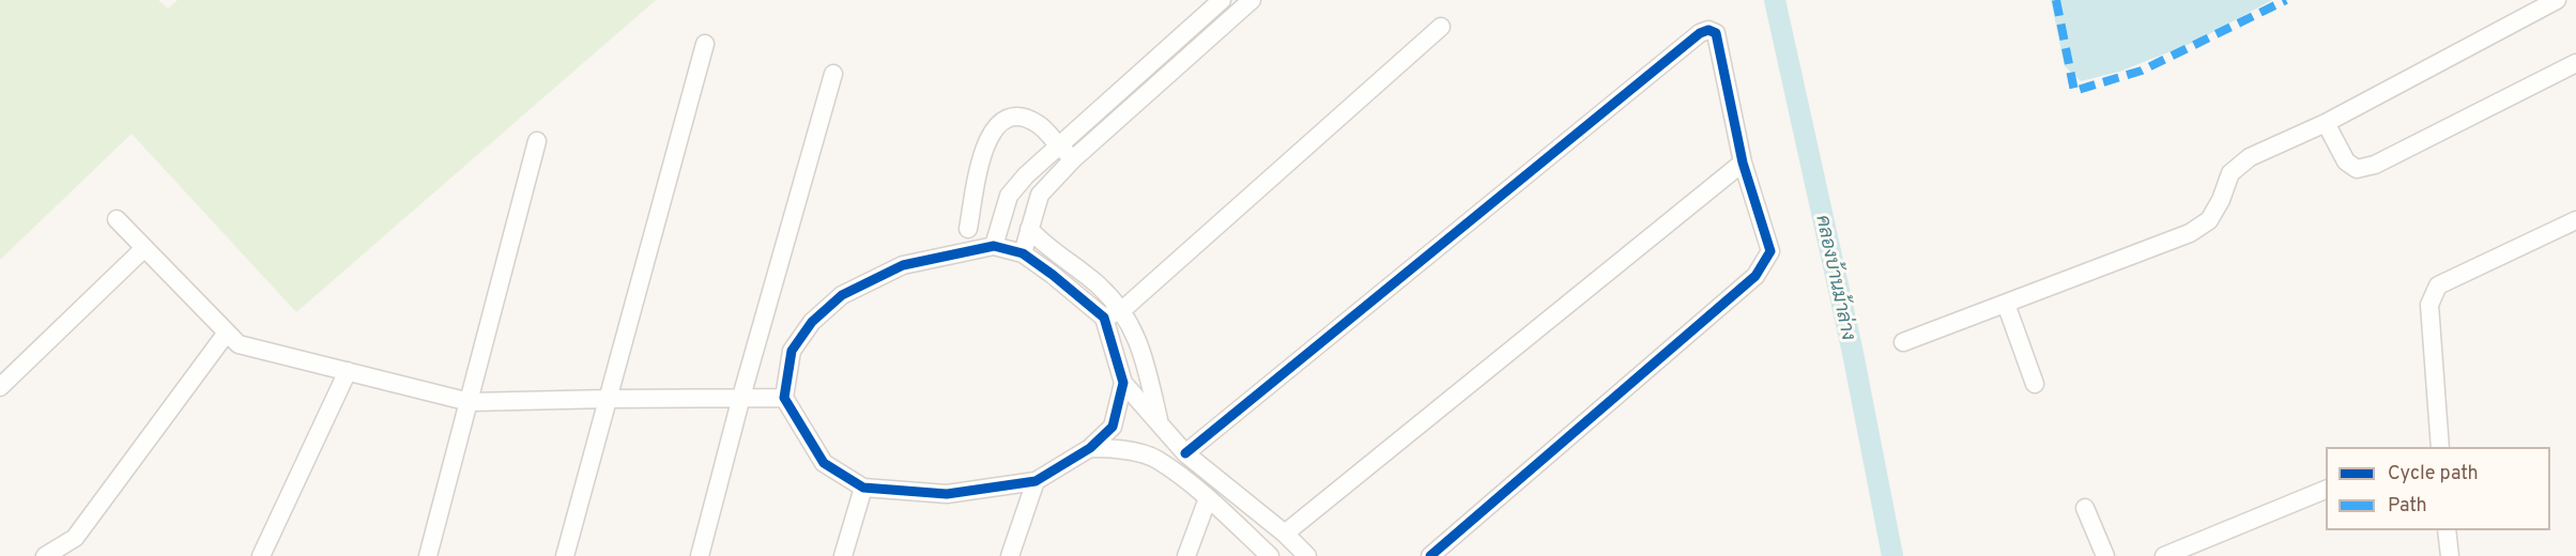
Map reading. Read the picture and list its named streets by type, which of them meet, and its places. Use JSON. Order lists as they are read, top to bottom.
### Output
{
  "water": ["คลองบ้านม้าล่าง"],
  "legend": ["Cycle path", "Path"]
}
